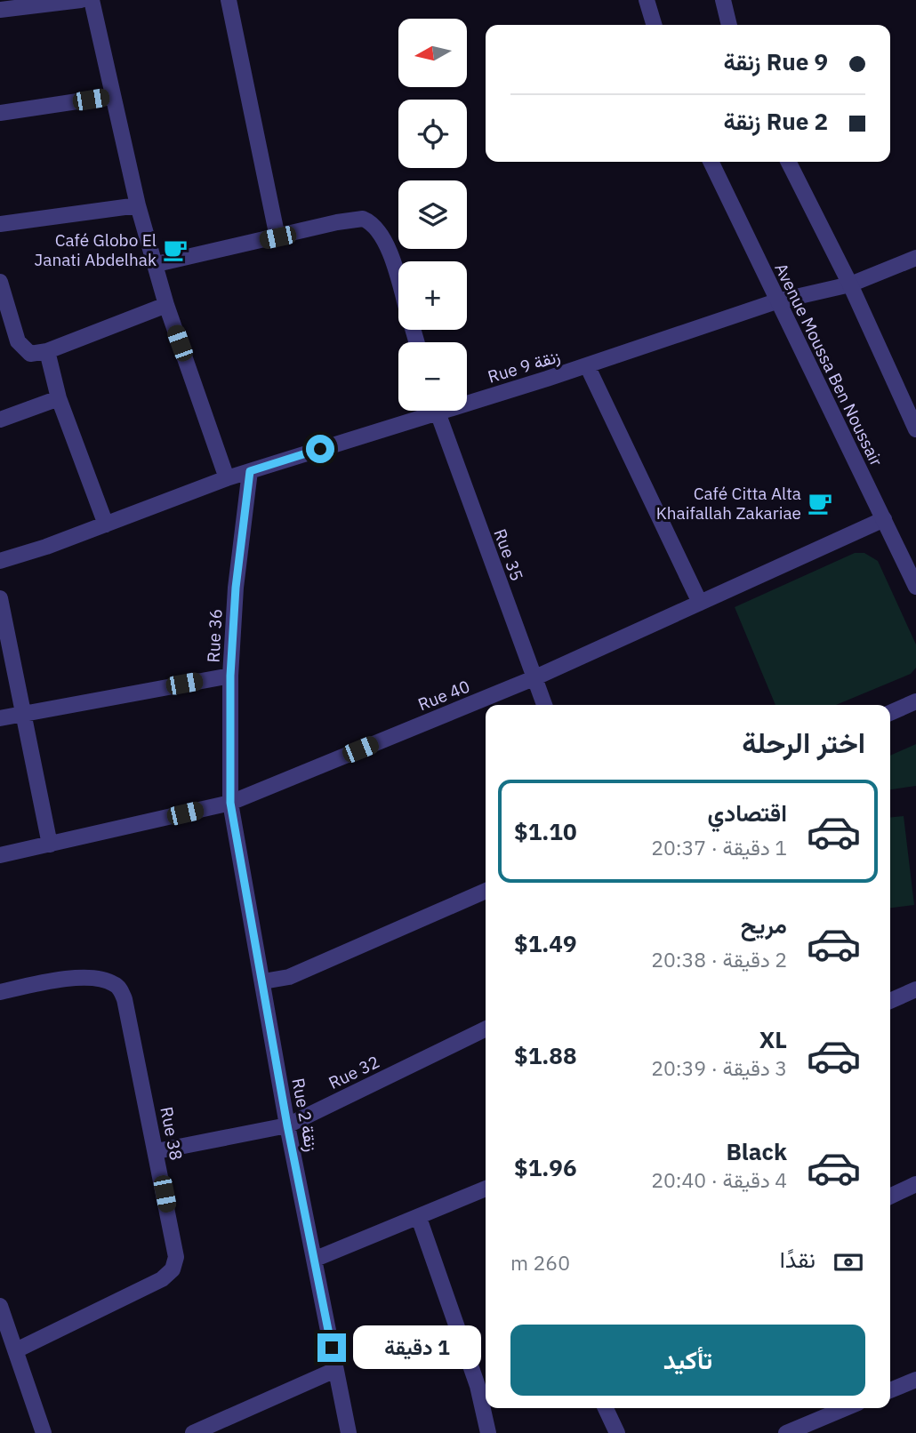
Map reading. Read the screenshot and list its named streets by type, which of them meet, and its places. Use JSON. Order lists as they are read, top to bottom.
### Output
{
  "streets": {
    "street": [
      "Avenue Moussa Ben Noussair",
      "Rue 9 زنقة",
      "Rue 35",
      "Rue 36",
      "Rue 40",
      "Rue 32",
      "Rue 2 زنقة",
      "Rue 38"
    ]
  },
  "crossings": [
    ["Avenue Moussa Ben Noussair", "Rue 9 زنقة"],
    ["Avenue Moussa Ben Noussair", "Rue 40"],
    ["Rue 9 زنقة", "Rue 36"],
    ["Rue 35", "Rue 40"],
    ["Rue 36", "Rue 40"],
    ["Rue 36", "Rue 2 زنقة"],
    ["Rue 40", "Rue 2 زنقة"],
    ["Rue 32", "Rue 2 زنقة"],
    ["Rue 32", "Rue 38"]
  ],
  "places": {
    "cafe": ["Café Globo El Janati Abdelhak", "Café Citta Alta Khaifallah Zakariae"]
  },
  "north": "left",
  "page": {
    "map_buttons": ["+", "−"],
    "banner": ["Rue 9 زنقة", "Rue 2 زنقة"],
    "heading": "اختر الرحلة",
    "list": [
      {
        "name": "اقتصادي",
        "note": "1 دقيقة · 20:37",
        "value": "$1.10"
      },
      {
        "name": "مريح",
        "note": "2 دقيقة · 20:38",
        "value": "$1.49"
      },
      {
        "name": "XL",
        "note": "3 دقيقة · 20:39",
        "value": "$1.88"
      },
      {
        "name": "Black",
        "note": "4 دقيقة · 20:40",
        "value": "$1.96"
      }
    ],
    "pay": ["نقدًا", "260 m"],
    "buttons": "تأكيد",
    "bubble": "1 دقيقة"
  }
}
